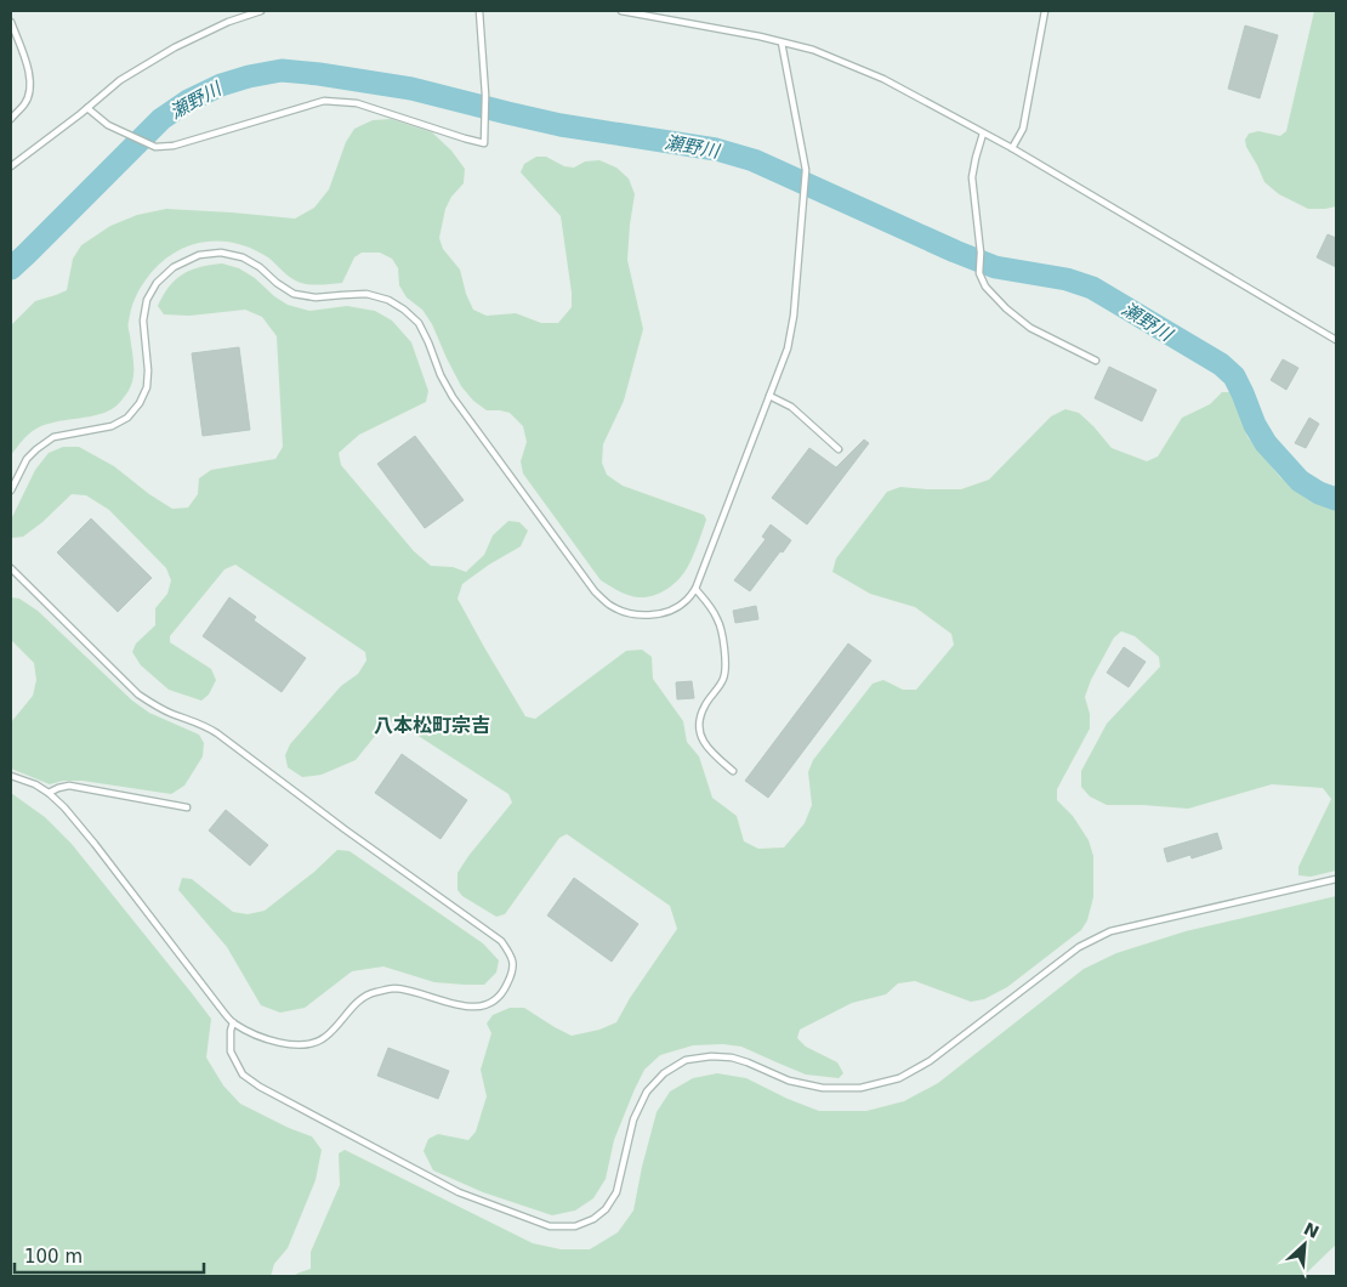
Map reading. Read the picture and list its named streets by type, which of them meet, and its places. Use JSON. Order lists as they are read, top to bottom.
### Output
{
  "districts": ["八本松町宗吉"],
  "water": ["瀬野川"],
  "scale_bar": "100 m",
  "north": "top right"
}
